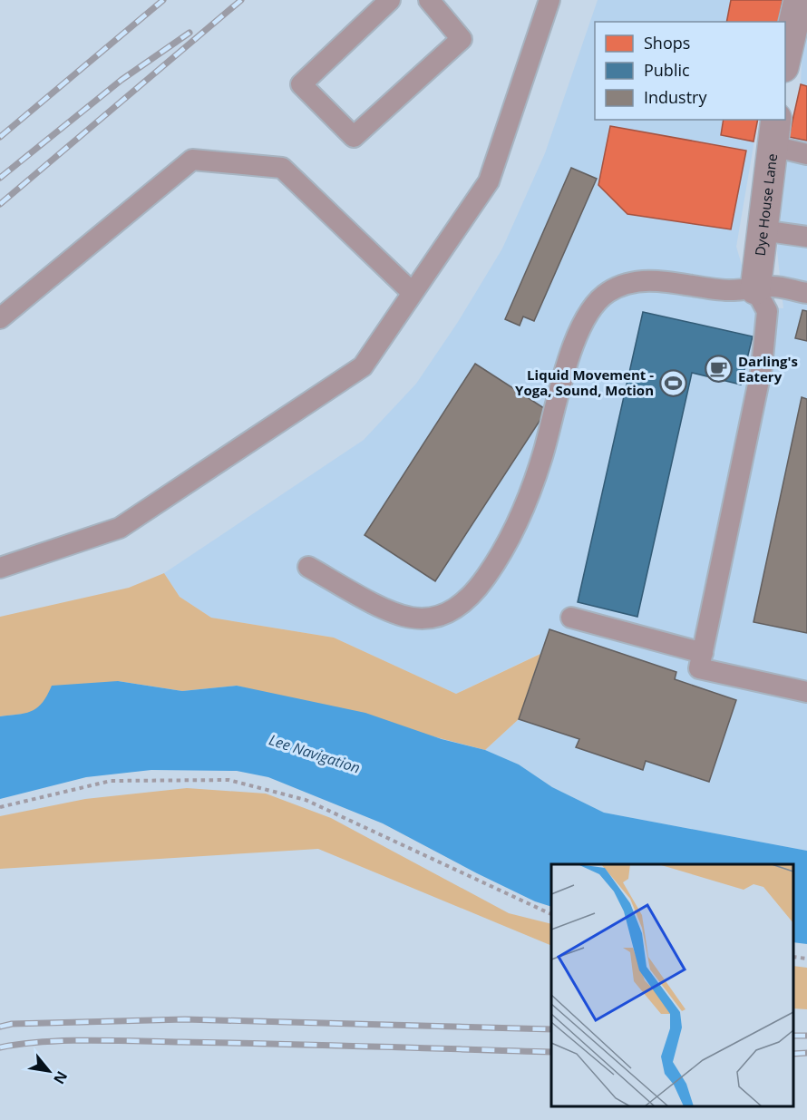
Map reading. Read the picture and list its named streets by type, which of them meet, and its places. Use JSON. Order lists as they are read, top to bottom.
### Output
{
  "streets": {
    "street": ["Dye House Lane"]
  },
  "water": ["Lee Navigation"],
  "places": {
    "cafe": ["Darling's Eatery"],
    "sports": ["Liquid Movement - Yoga, Sound, Motion"]
  },
  "legend": ["Shops", "Public", "Industry"],
  "north": "bottom right"
}
